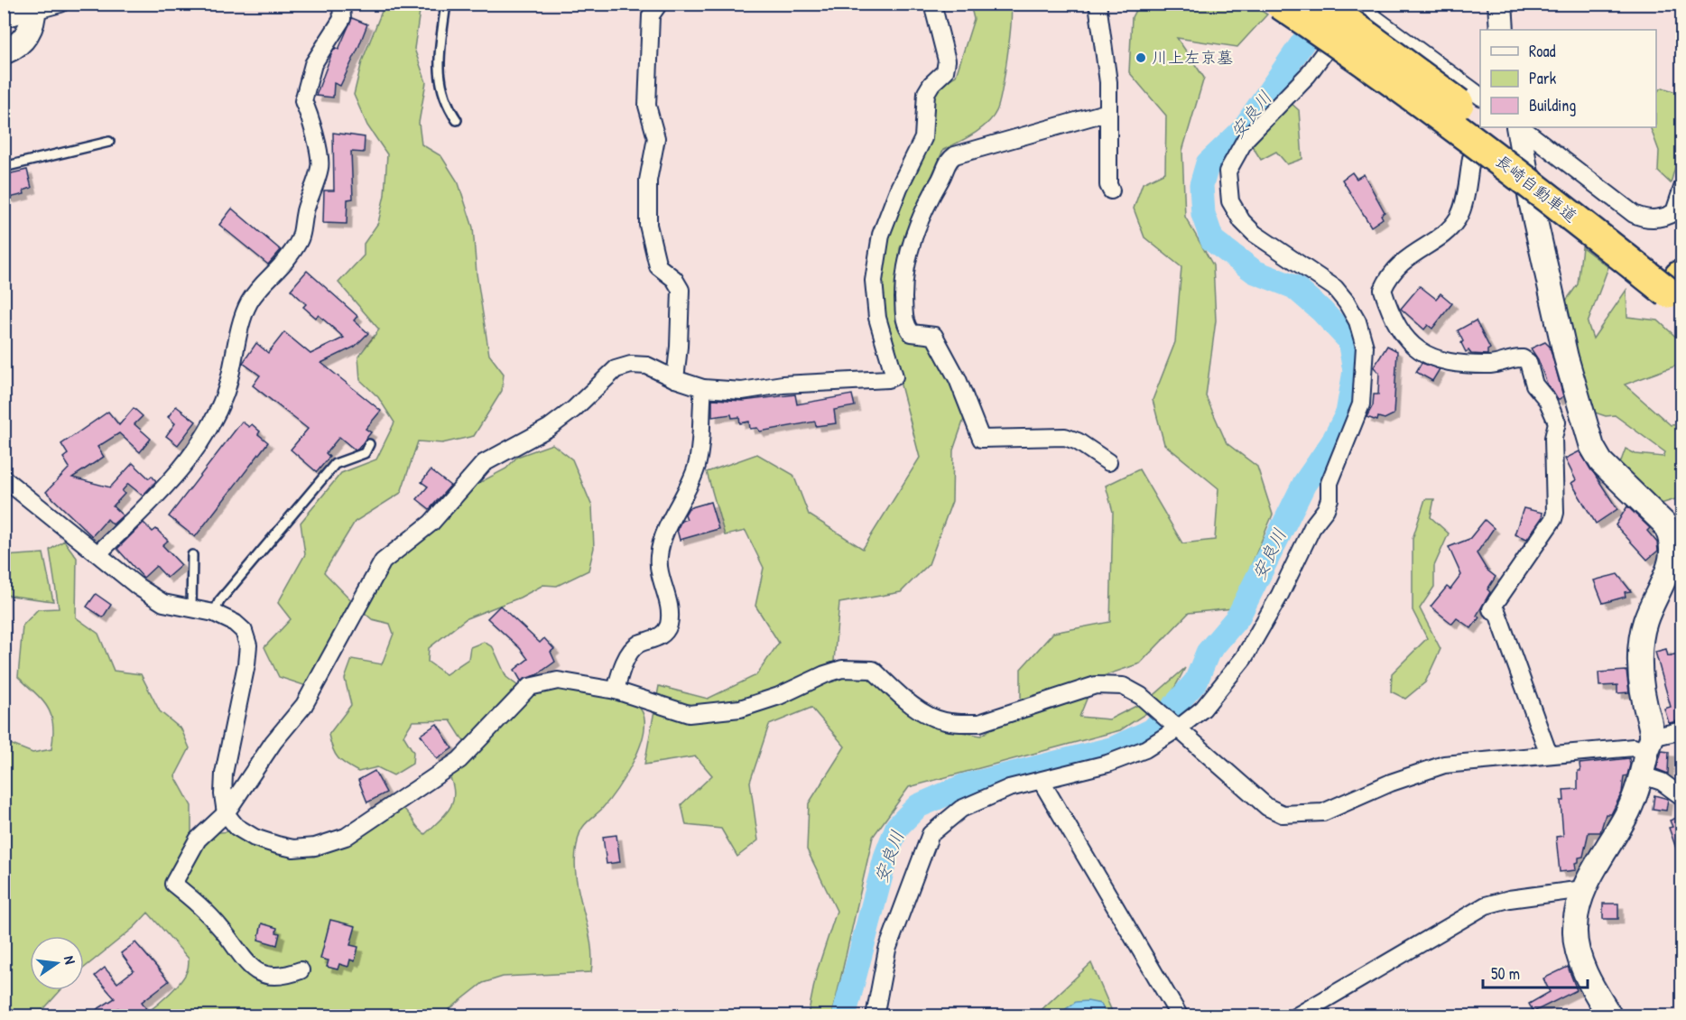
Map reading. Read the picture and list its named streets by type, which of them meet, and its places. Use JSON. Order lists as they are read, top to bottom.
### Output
{
  "streets": {
    "highway": ["長崎自動車道"]
  },
  "water": ["安良川"],
  "places": ["川上左京墓"],
  "legend": ["Road", "Park", "Building"],
  "scale_bar": "50 m",
  "north": "right"
}
